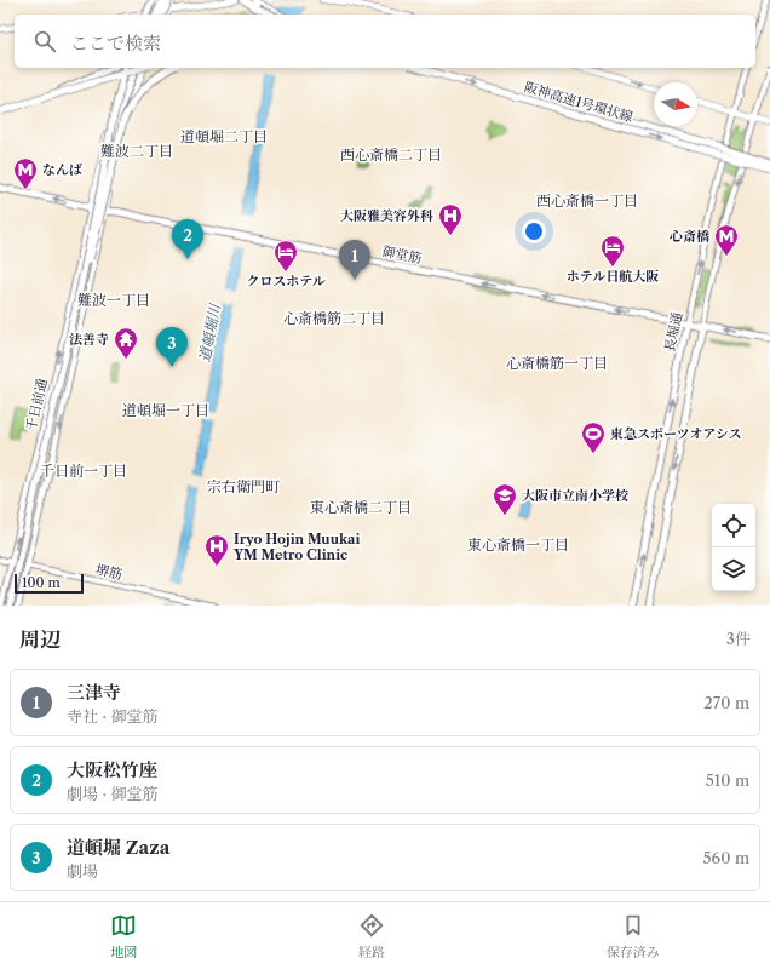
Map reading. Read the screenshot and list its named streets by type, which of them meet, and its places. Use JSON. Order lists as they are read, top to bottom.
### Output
{
  "streets": {
    "highway": ["阪神高速1号環状線", "御堂筋", "長堀通"],
    "main road": ["千日前通", "堺筋"]
  },
  "crossings": [
    ["御堂筋", "長堀通"],
    ["御堂筋", "千日前通"],
    ["千日前通", "堺筋"]
  ],
  "one_way": ["御堂筋"],
  "districts": [
    "道頓堀二丁目",
    "難波二丁目",
    "西心斎橋二丁目",
    "西心斎橋一丁目",
    "難波一丁目",
    "心斎橋筋二丁目",
    "心斎橋筋一丁目",
    "道頓堀一丁目",
    "千日前一丁目",
    "宗右衛門町",
    "東心斎橋二丁目",
    "東心斎橋一丁目"
  ],
  "water": ["道頓堀川"],
  "places": {
    "metro station": ["なんば", "心斎橋"],
    "hospital": ["大阪雅美容外科", "Iryo Hojin Muukai YM Metro Clinic"],
    "hotel": ["ホテル日航大阪", "クロスホテル"],
    "temple": ["法善寺"],
    "sports": ["東急スポーツオアシス"],
    "school or university": ["大阪市立南小学校"]
  },
  "scale_bar": "100 m",
  "north": "right",
  "page": {
    "search": "ここで検索",
    "pins": ["2", "1", "3"],
    "scale": "100 m",
    "heading": ["周辺", "3件"],
    "list": [
      {
        "mark": "1",
        "name": "三津寺",
        "note": "寺社 · 御堂筋",
        "value": "270 m"
      },
      {
        "mark": "2",
        "name": "大阪松竹座",
        "note": "劇場 · 御堂筋",
        "value": "510 m"
      },
      {
        "mark": "3",
        "name": "道頓堀 Zaza",
        "note": "劇場",
        "value": "560 m"
      }
    ],
    "nav": ["地図", "経路", "保存済み"]
  }
}
